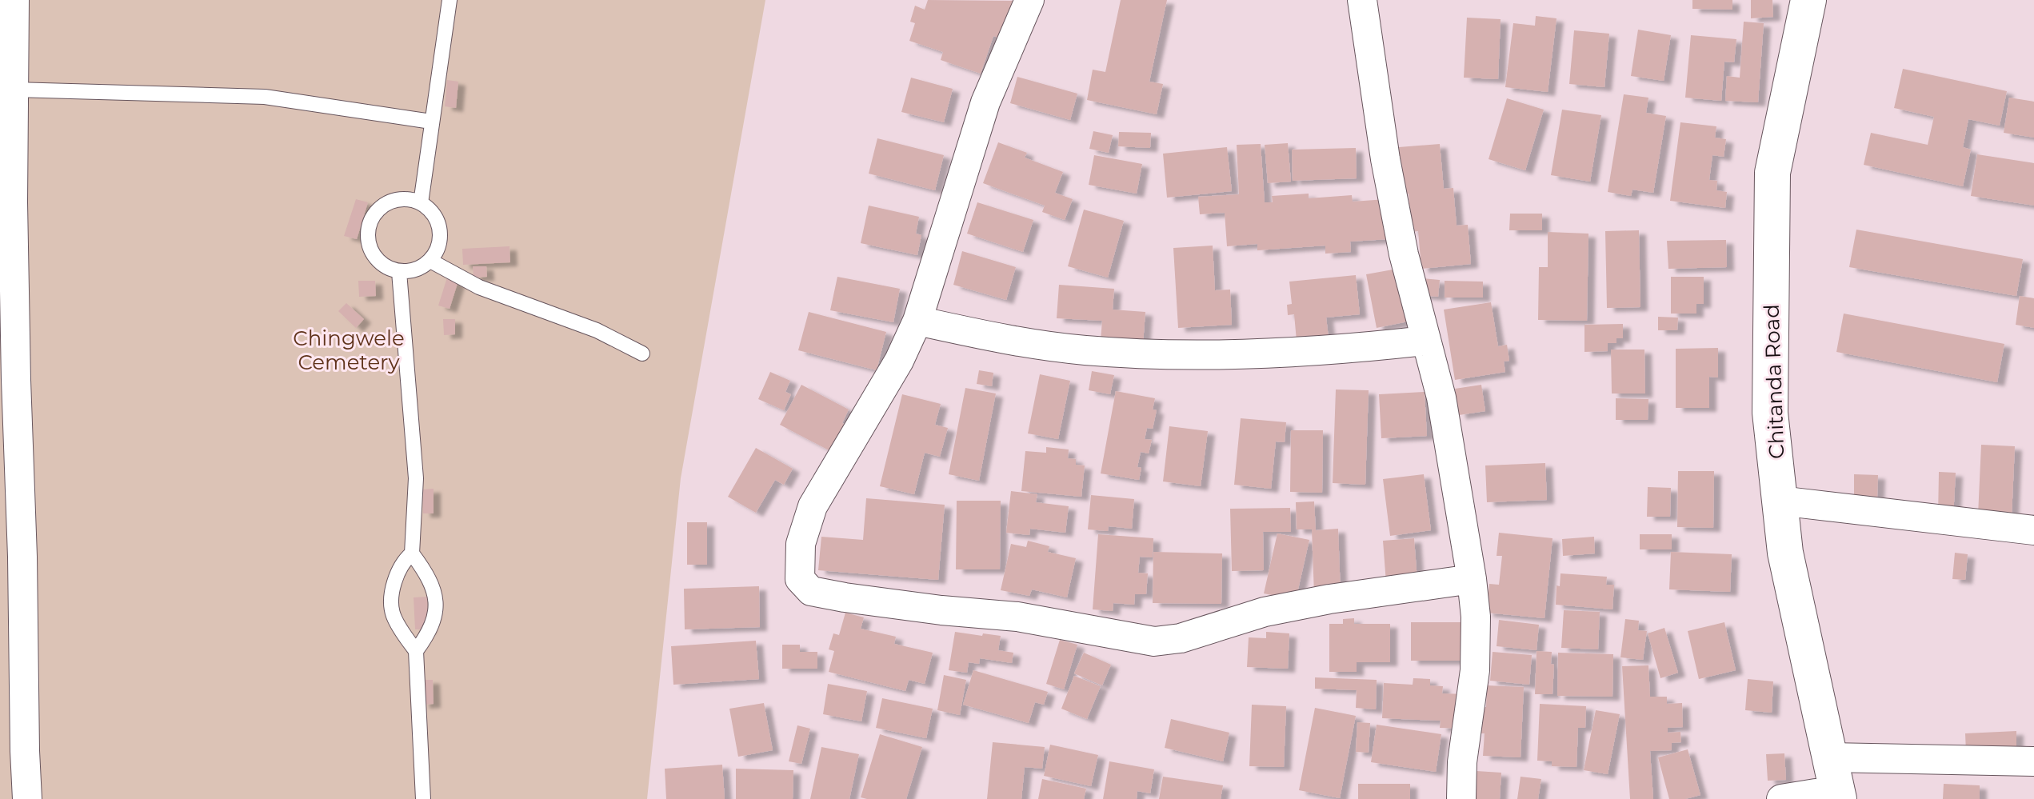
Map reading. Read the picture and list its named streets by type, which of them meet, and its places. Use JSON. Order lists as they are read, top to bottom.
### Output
{
  "streets": {
    "street": ["Chitanda Road"]
  },
  "parks": ["Chingwele Cemetery"]
}
